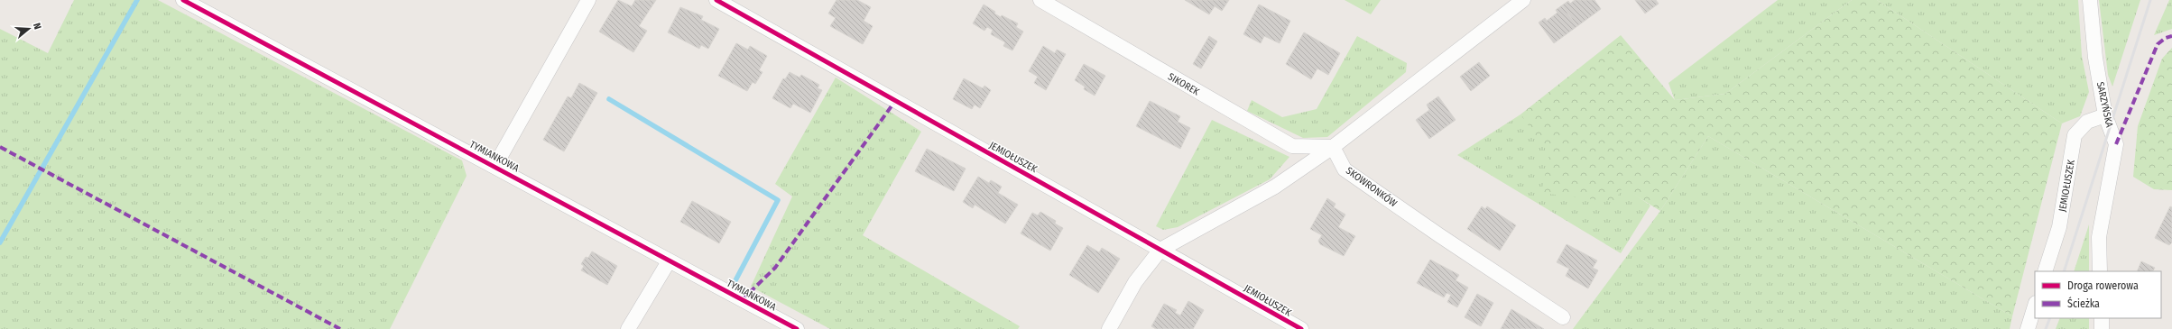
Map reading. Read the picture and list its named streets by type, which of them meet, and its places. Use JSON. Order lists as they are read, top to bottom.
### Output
{
  "streets": {
    "street": [
      "SIKOREK",
      "SARZYŃSKA",
      "TYMIANKOWA",
      "JEMIOŁUSZEK",
      "SKOWRONKÓW"
    ]
  },
  "crossings": [
    ["SIKOREK", "SKOWRONKÓW"],
    ["SARZYŃSKA", "JEMIOŁUSZEK"]
  ],
  "legend": ["Droga rowerowa", "Ścieżka"],
  "north": "right"
}
